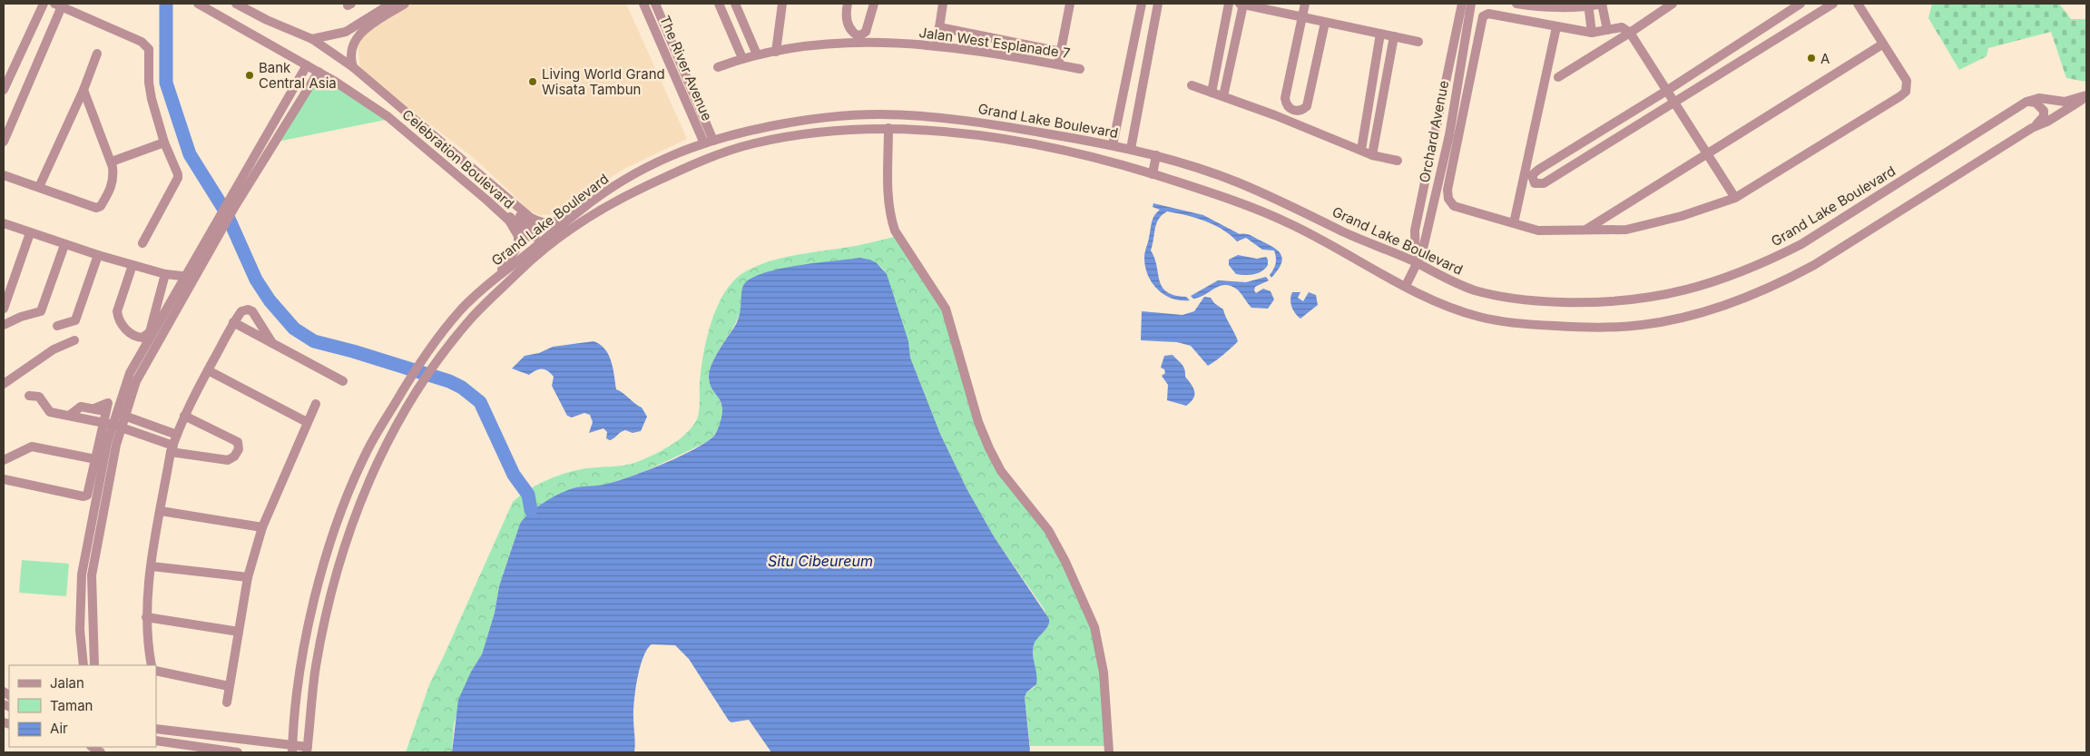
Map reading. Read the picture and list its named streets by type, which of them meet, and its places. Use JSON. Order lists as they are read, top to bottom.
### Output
{
  "streets": {
    "street": [
      "Jalan West Esplanade 7",
      "The River Avenue",
      "Grand Lake Boulevard",
      "Orchard Avenue",
      "Celebration Boulevard"
    ]
  },
  "crossings": [
    ["The River Avenue", "Grand Lake Boulevard"],
    ["Grand Lake Boulevard", "Orchard Avenue"],
    ["Grand Lake Boulevard", "Celebration Boulevard"]
  ],
  "water": ["Situ Cibeureum"],
  "places": ["A", "Bank Central Asia", "Living World Grand Wisata Tambun"],
  "legend": ["Jalan", "Taman", "Air"]
}
